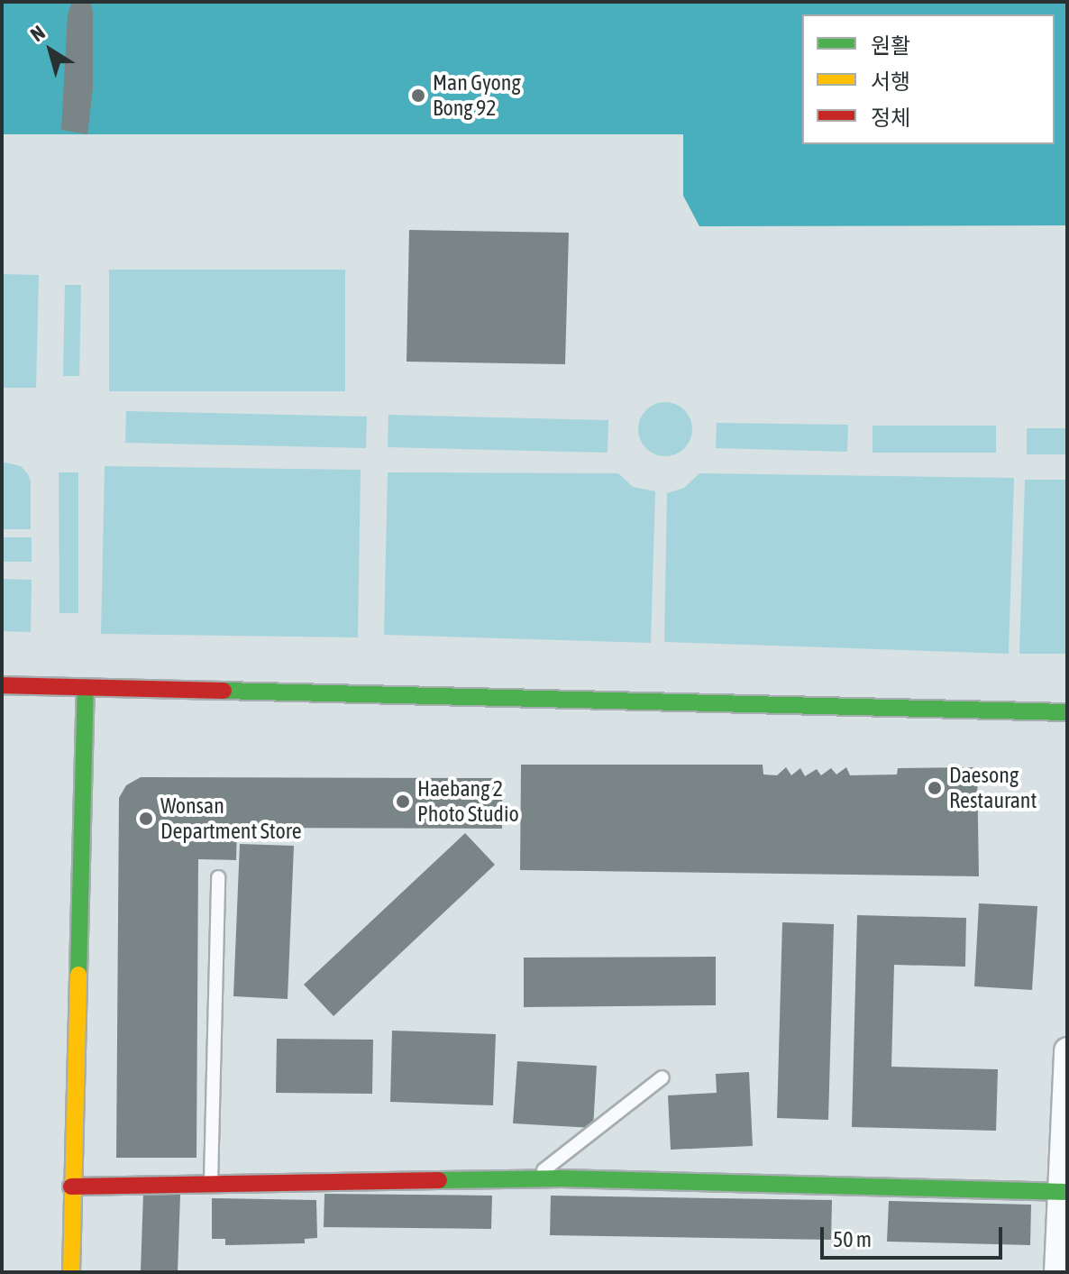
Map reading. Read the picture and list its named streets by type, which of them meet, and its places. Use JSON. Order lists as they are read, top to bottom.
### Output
{
  "places": [
    "Man Gyong Bong 92",
    "Daesong Restaurant",
    "Haebang 2 Photo Studio",
    "Wonsan Department Store"
  ],
  "legend": ["원활", "서행", "정체"],
  "scale_bar": "50 m",
  "north": "top left"
}
